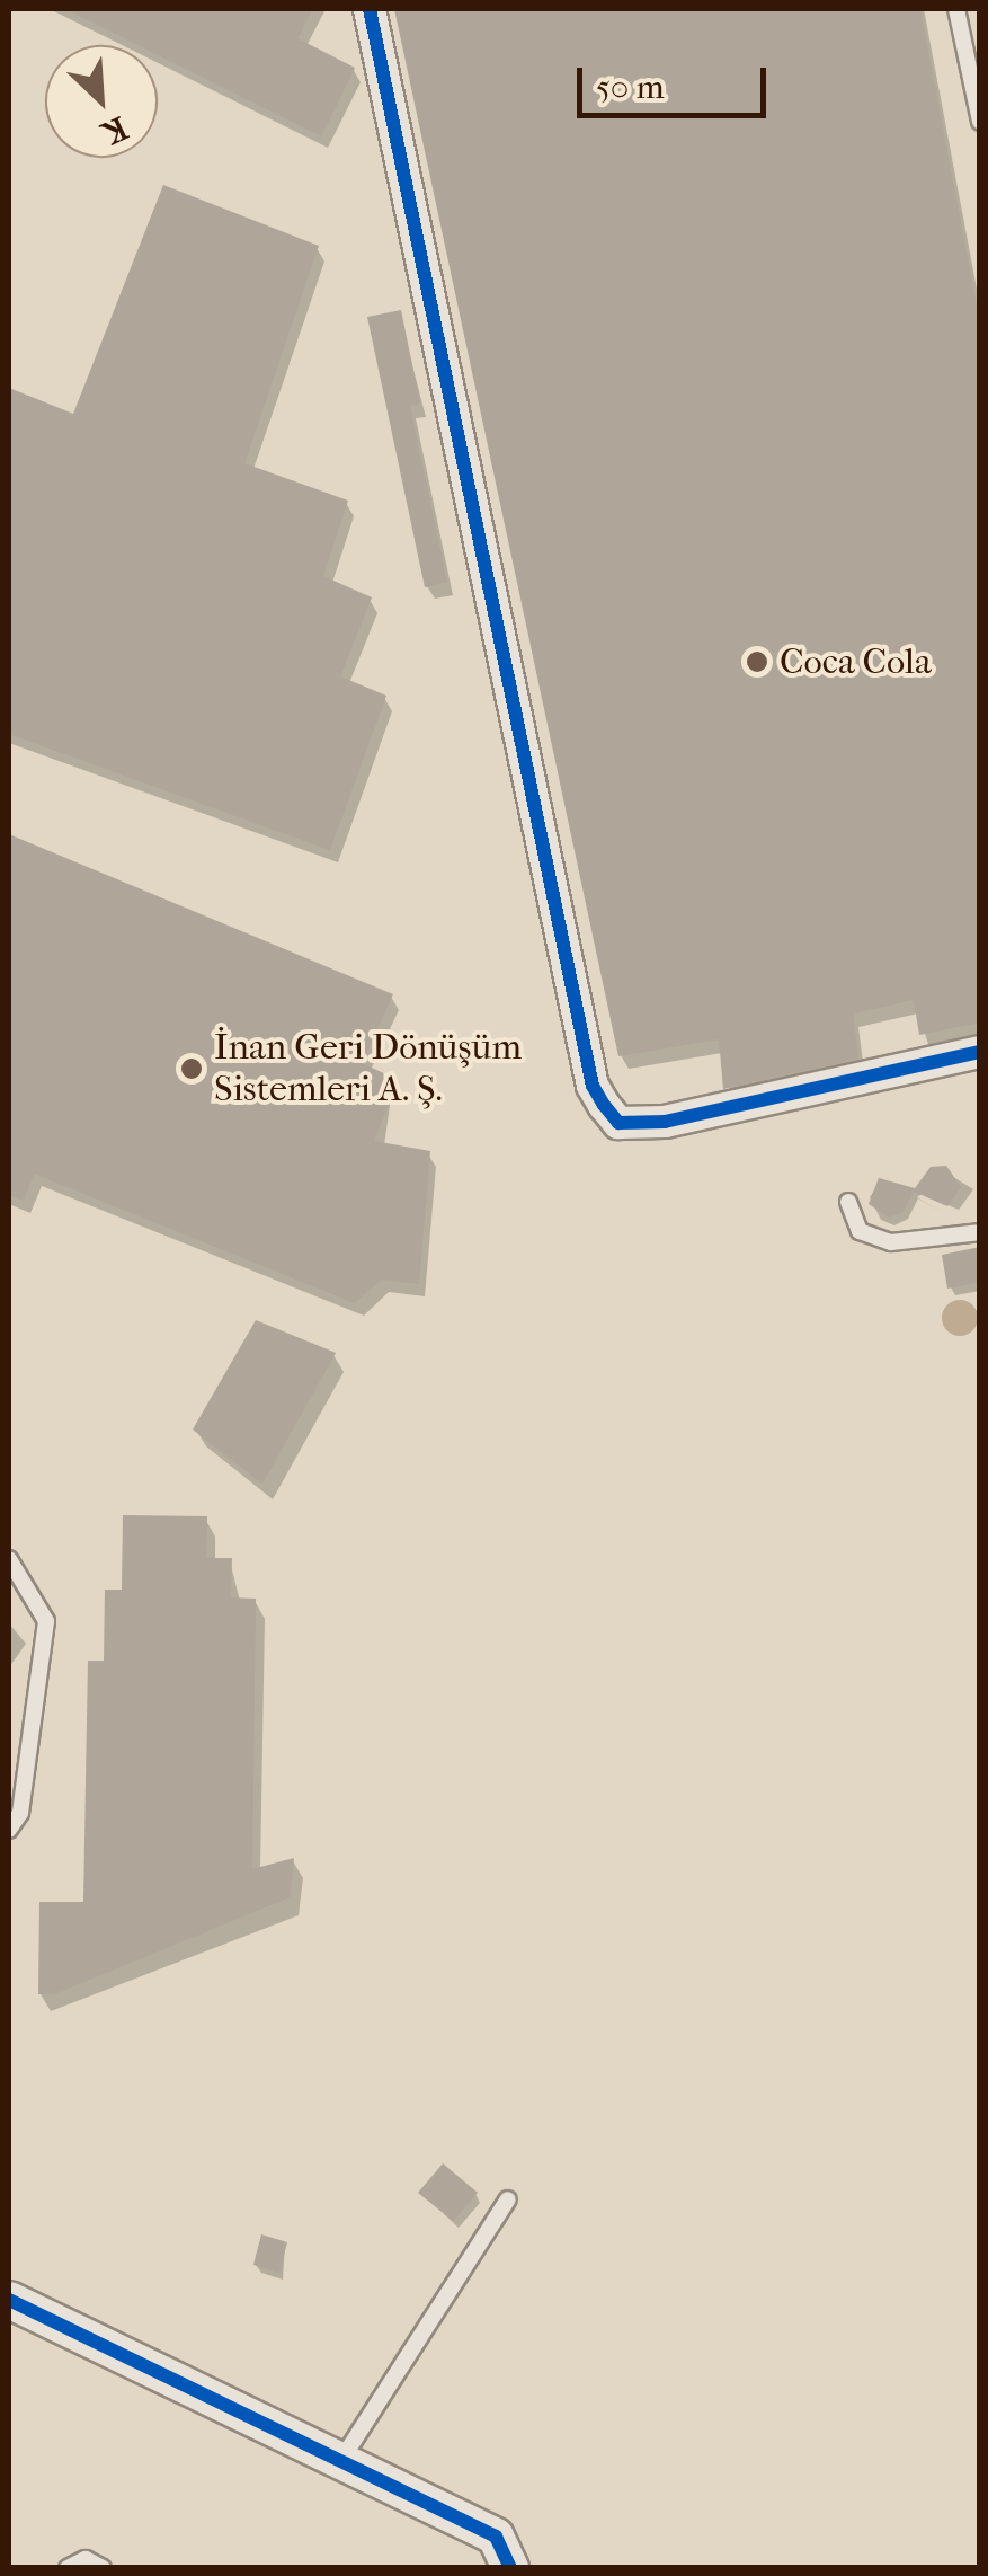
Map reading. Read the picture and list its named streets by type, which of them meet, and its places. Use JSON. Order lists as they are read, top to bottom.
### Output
{
  "places": ["Coca Cola", "İnan Geri Dönüşüm Sistemleri A. Ş."],
  "scale_bar": "50 m",
  "north": "bottom right"
}
